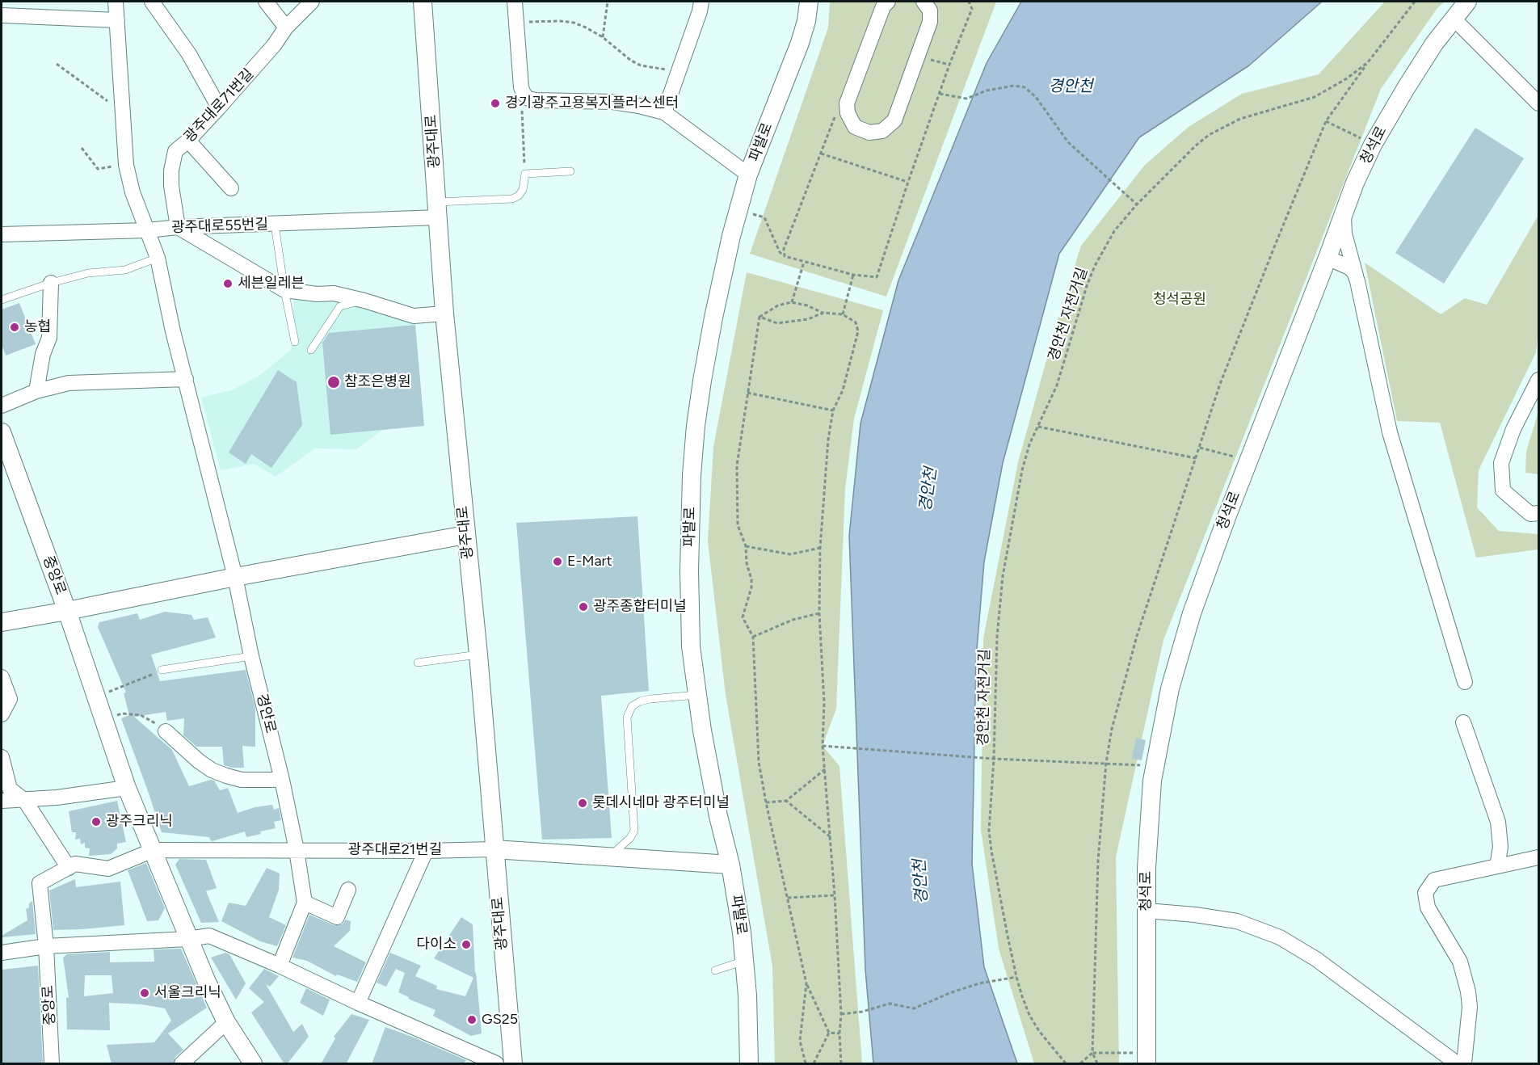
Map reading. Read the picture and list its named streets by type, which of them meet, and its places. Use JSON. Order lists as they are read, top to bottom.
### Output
{
  "streets": {
    "street": [
      "광주대로71번길",
      "광주대로",
      "파발로",
      "청석로",
      "광주대로55번길",
      "중앙로",
      "경안로",
      "광주대로21번길"
    ],
    "path": ["경안천 자전거길"]
  },
  "crossings": [
    ["광주대로71번길", "광주대로55번길"],
    ["광주대로", "광주대로55번길"],
    ["광주대로", "광주대로21번길"],
    ["광주대로55번길", "경안로"],
    ["중앙로", "광주대로21번길"],
    ["경안로", "광주대로21번길"]
  ],
  "water": ["경안천"],
  "parks": ["청석공원"],
  "places": [
    "경기광주고용복지플러스센터",
    "세븐일레븐",
    "농협",
    "참조은병원",
    "E-Mart",
    "광주종합터미널",
    "롯데시네마 광주터미널",
    "광주크리닉",
    "다이소",
    "서울크리닉",
    "GS25"
  ]
}
